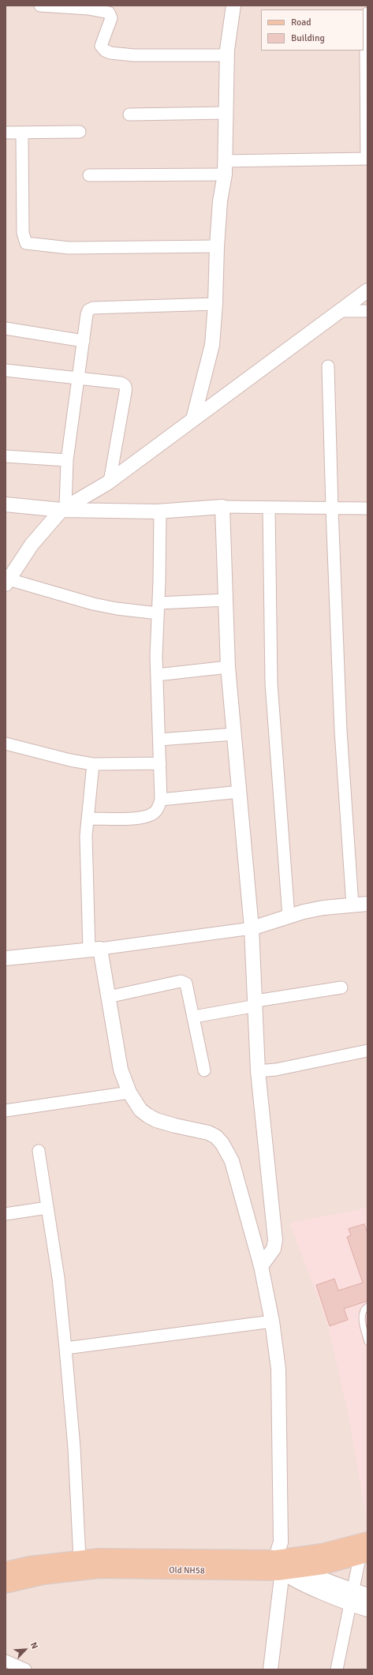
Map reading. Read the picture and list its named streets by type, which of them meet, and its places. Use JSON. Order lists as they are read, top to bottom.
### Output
{
  "streets": {
    "main road": ["Old NH58"]
  },
  "legend": ["Road", "Building"],
  "north": "top right"
}
